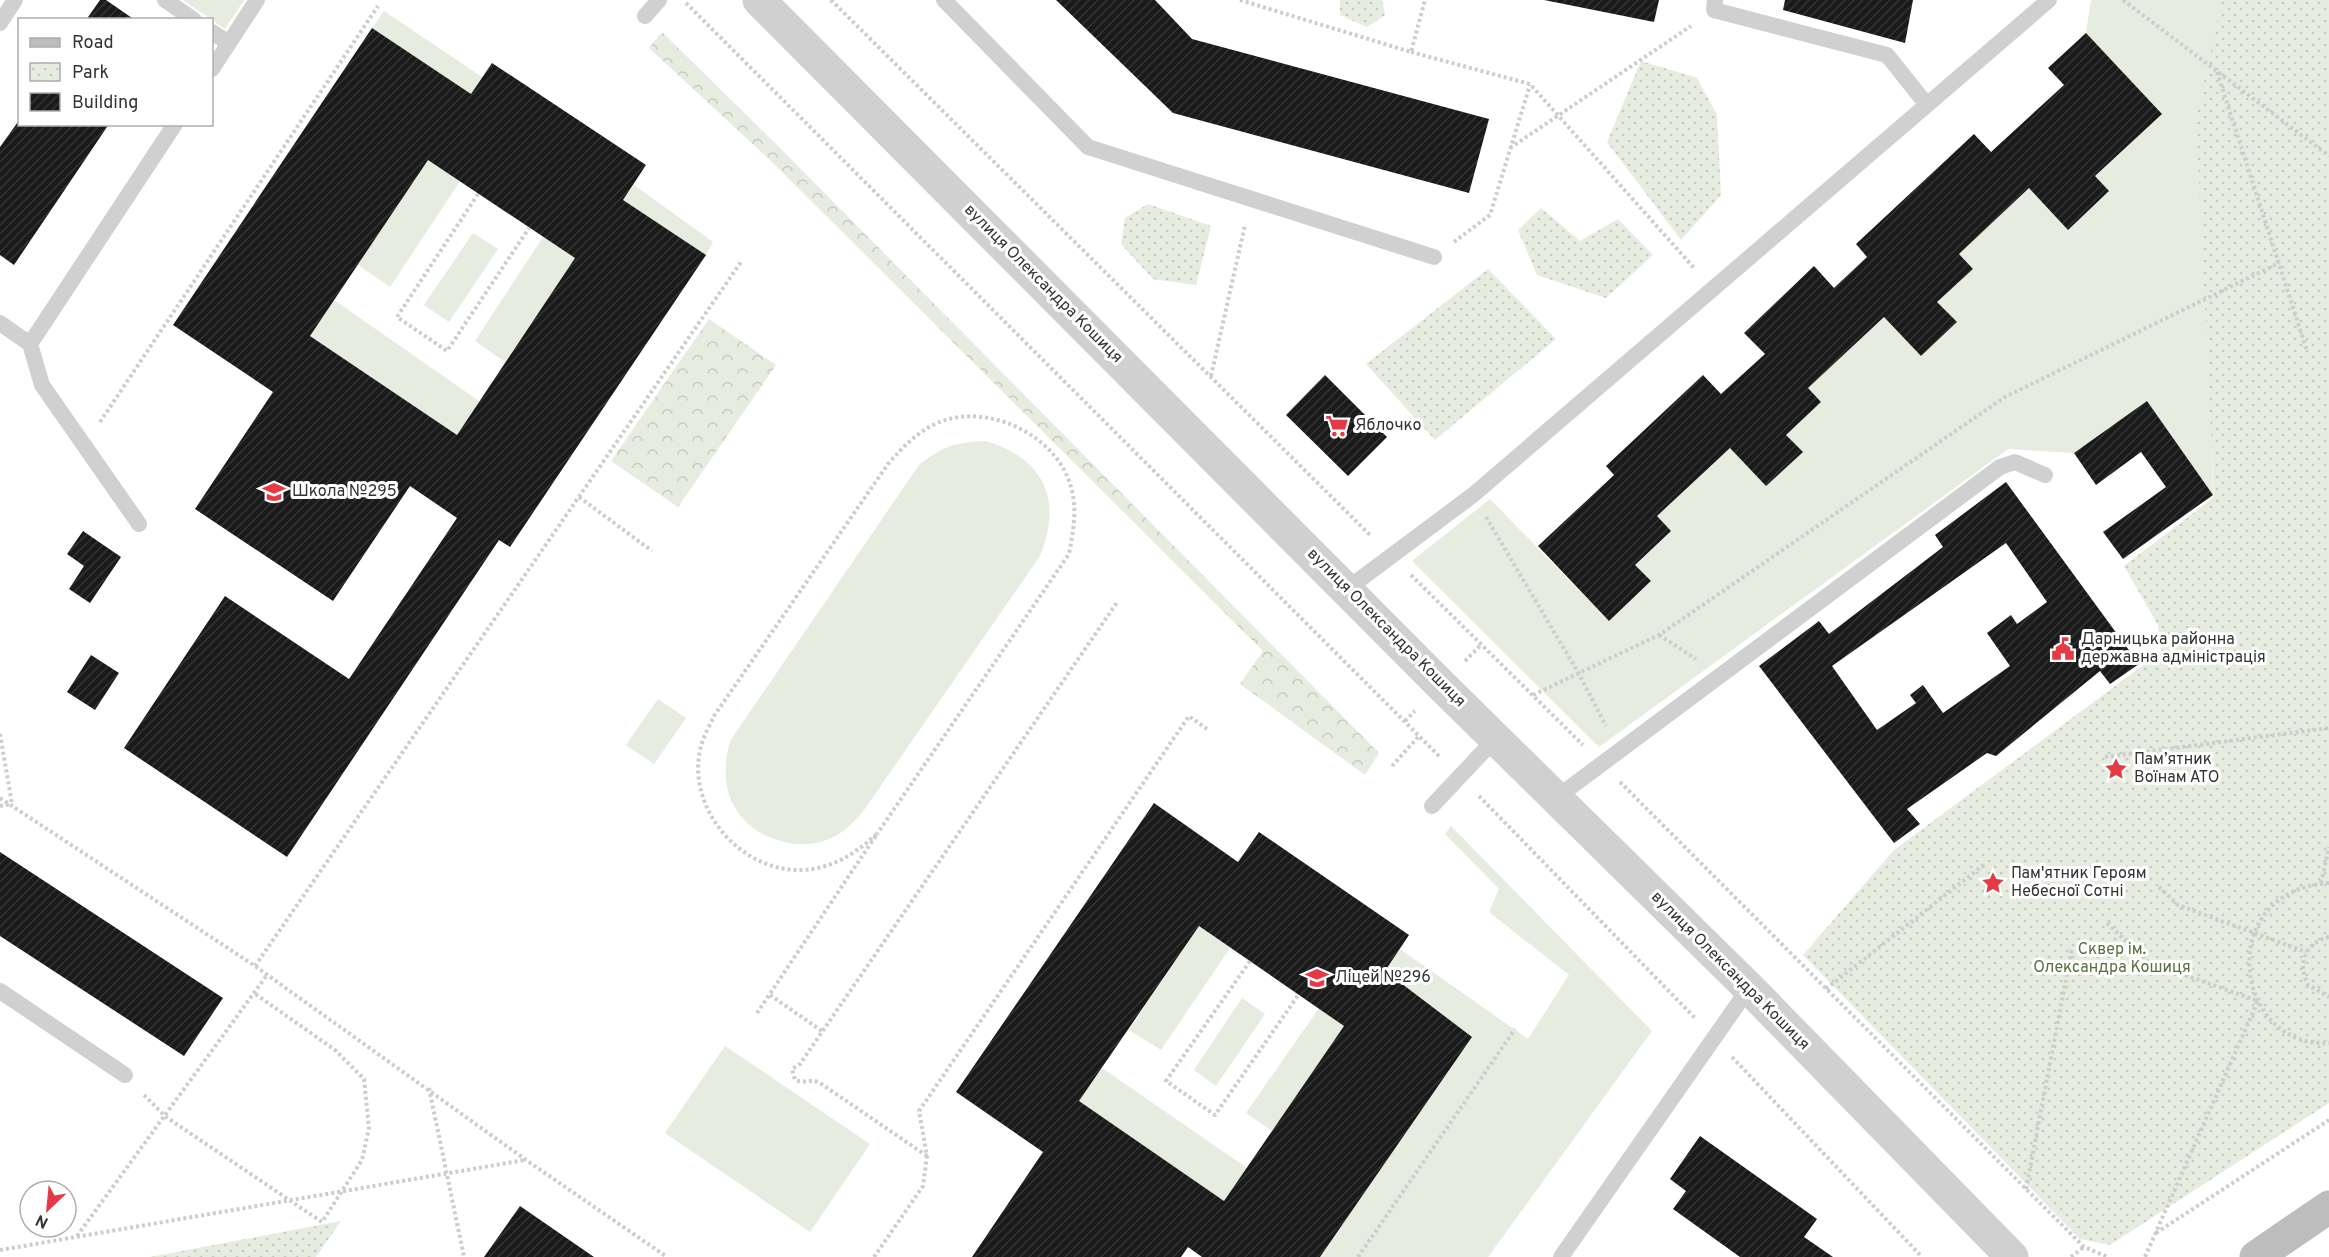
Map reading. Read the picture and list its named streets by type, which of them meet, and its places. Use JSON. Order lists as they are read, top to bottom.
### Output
{
  "streets": {
    "street": ["вулиця Олександра Кошиця"]
  },
  "parks": ["Сквер ім. Олександра Кошиця"],
  "places": {
    "supermarket": ["Яблочко"],
    "school or university": ["Школа №295", "Ліцей №296"],
    "public building": ["Дарницька районна державна адміністрація"],
    "place": ["Пам’ятник Воїнам АТО", "Пам'ятник Героям Небесної Сотні"]
  },
  "legend": ["Road", "Park", "Building"],
  "north": "bottom left"
}
